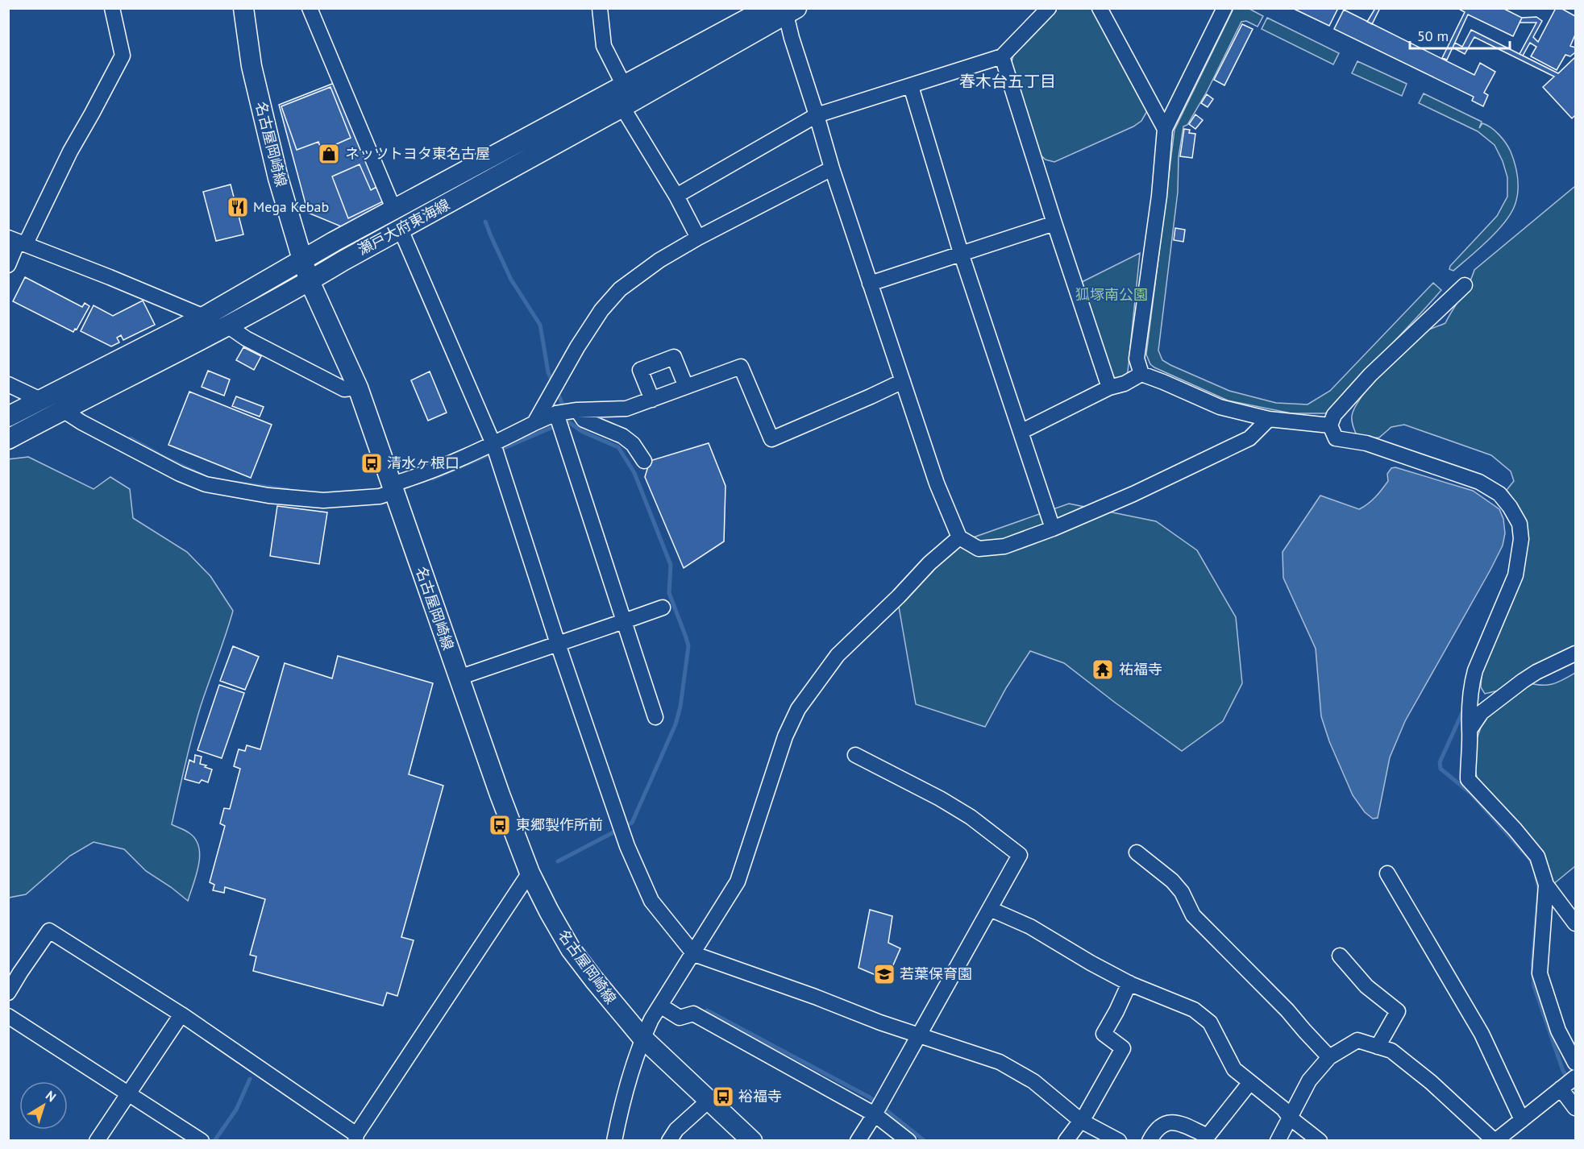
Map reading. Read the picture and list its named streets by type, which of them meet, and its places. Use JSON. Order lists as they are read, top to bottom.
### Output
{
  "streets": {
    "main road": ["名古屋岡崎線", "瀬戸大府東海線"]
  },
  "crossings": [
    ["名古屋岡崎線", "瀬戸大府東海線"]
  ],
  "districts": ["春木台五丁目"],
  "parks": ["狐塚南公園"],
  "places": {
    "shop": ["ネッツトヨタ東名古屋"],
    "restaurant": ["Mega Kebab"],
    "bus stop": ["清水ヶ根口", "東郷製作所前", "裕福寺"],
    "temple": ["祐福寺"],
    "school or university": ["若葉保育園"]
  },
  "scale_bar": "50 m",
  "north": "top right"
}
